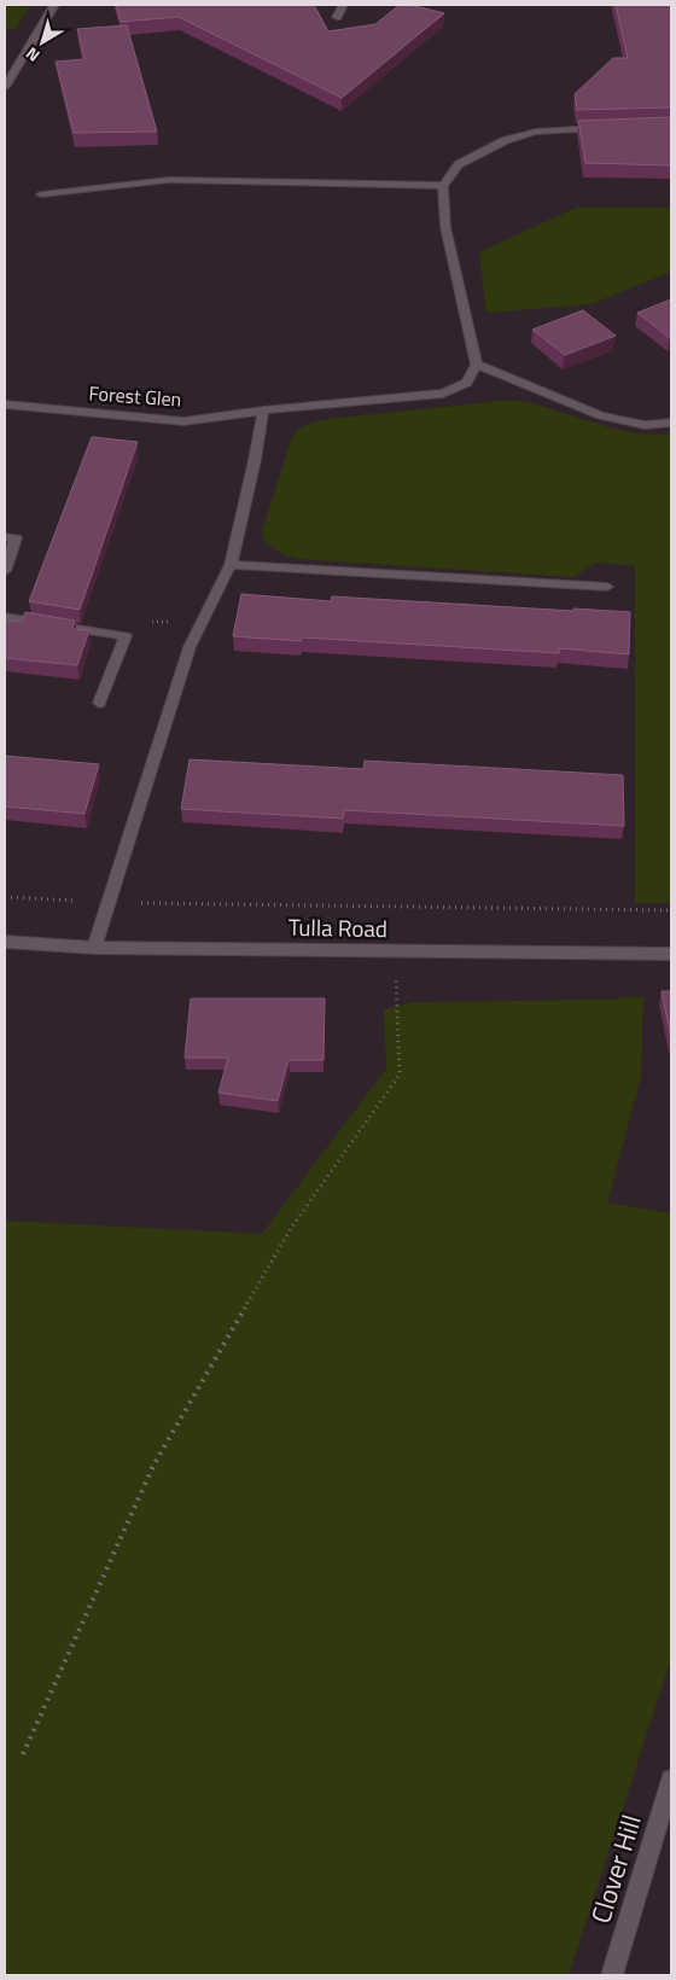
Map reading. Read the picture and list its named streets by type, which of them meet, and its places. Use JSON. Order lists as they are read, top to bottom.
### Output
{
  "streets": {
    "street": ["Forest Glen", "Tulla Road", "Clover Hill"]
  },
  "north": "bottom left"
}
